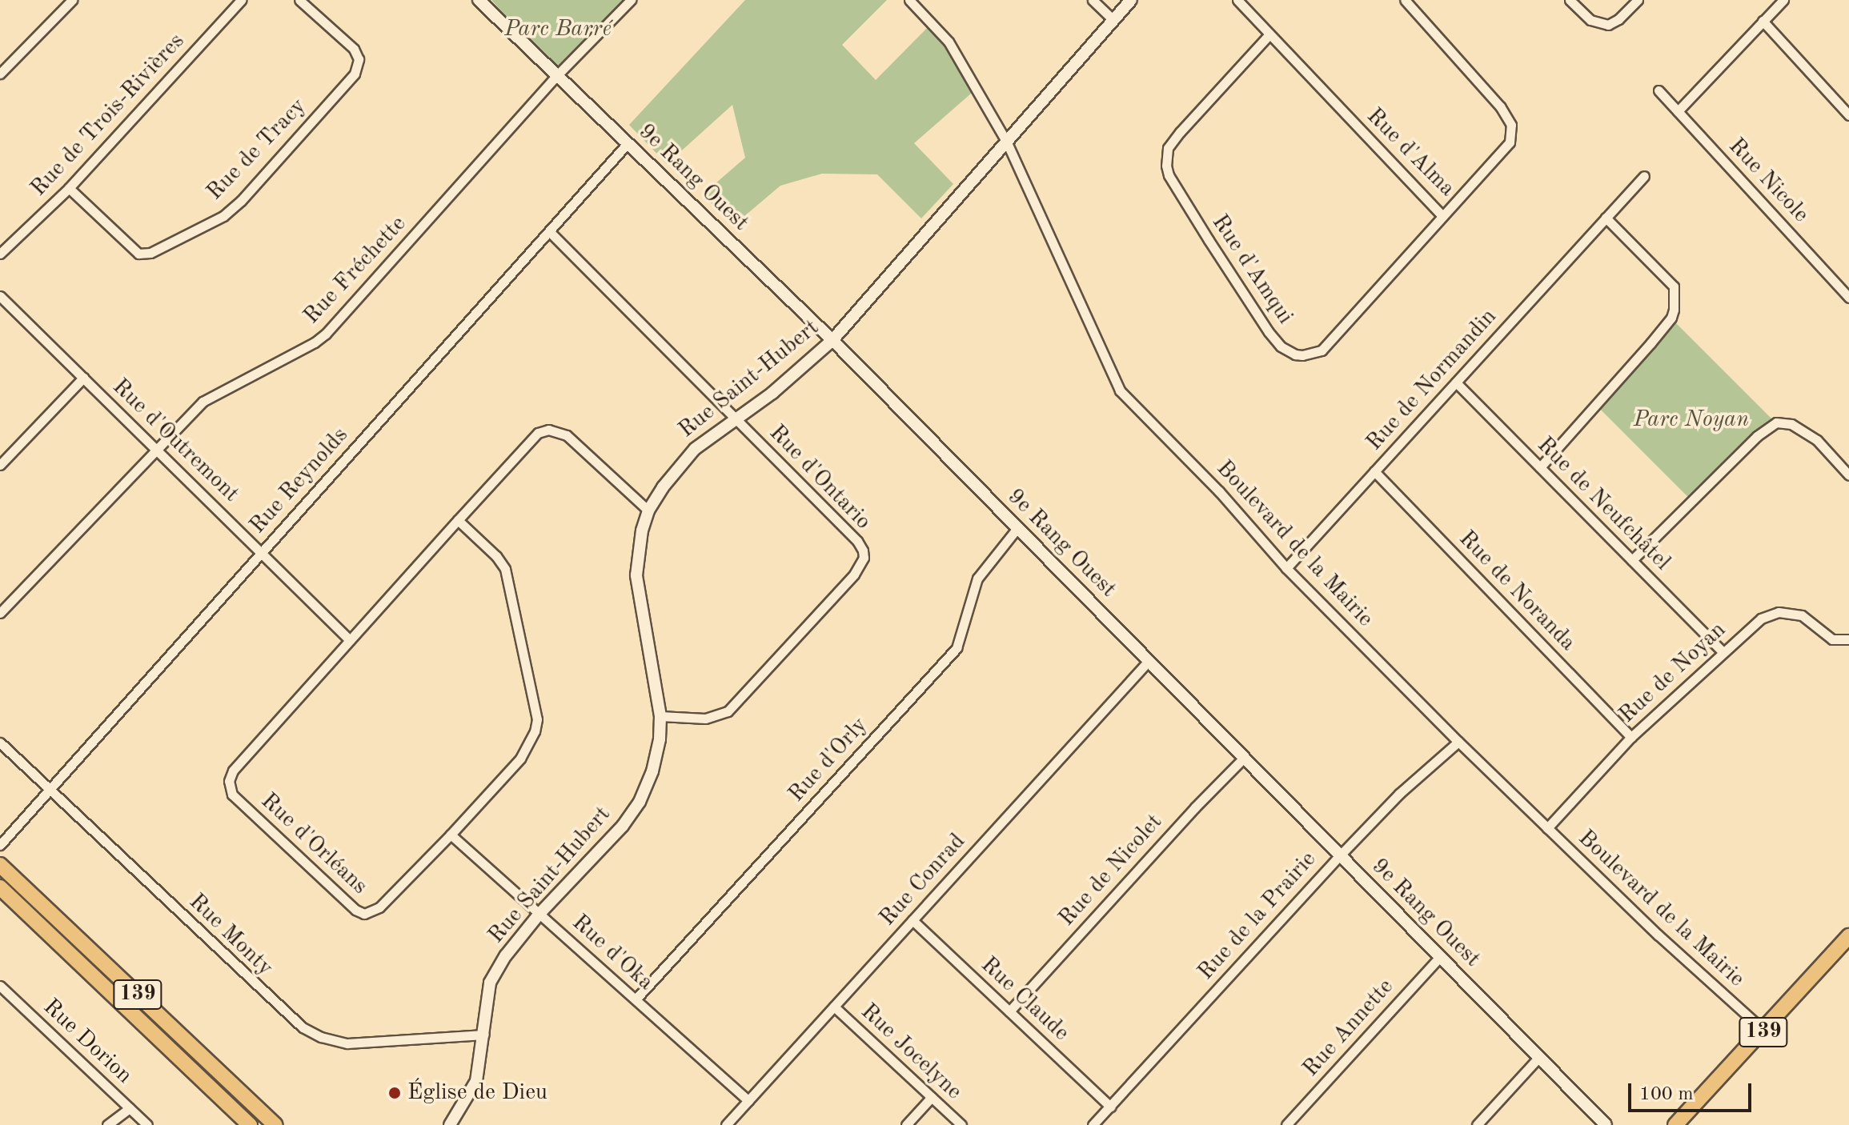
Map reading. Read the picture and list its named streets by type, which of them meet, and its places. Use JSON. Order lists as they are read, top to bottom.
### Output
{
  "streets": {
    "main road": ["139"],
    "street": [
      "Rue de Trois-Rivières",
      "Rue de Tracy",
      "Rue d'Alma",
      "9e Rang Ouest",
      "Rue Nicole",
      "Rue d'Amqui",
      "Rue Fréchette",
      "Rue Saint-Hubert",
      "Rue de Normandin",
      "Rue d'Outremont",
      "Rue d'Ontario",
      "Rue Reynolds",
      "Rue de Neufchâtel",
      "Boulevard de la Mairie",
      "Rue de Noranda",
      "Rue de Noyan",
      "Rue d'Orly",
      "Rue d'Orléans",
      "Rue de Nicolet",
      "Rue Conrad",
      "Rue de la Prairie",
      "Rue Monty",
      "Rue d'Oka",
      "Rue Claude",
      "Rue Annette",
      "Rue Dorion",
      "Rue Jocelyne"
    ]
  },
  "crossings": [
    ["Rue de Trois-Rivières", "Rue de Tracy"],
    ["Rue d'Alma", "Rue d'Amqui"],
    ["9e Rang Ouest", "Rue Fréchette"],
    ["9e Rang Ouest", "Rue Saint-Hubert"],
    ["9e Rang Ouest", "Rue Reynolds"],
    ["9e Rang Ouest", "Rue d'Orly"],
    ["9e Rang Ouest", "Rue de Nicolet"],
    ["9e Rang Ouest", "Rue Conrad"],
    ["9e Rang Ouest", "Rue de la Prairie"],
    ["9e Rang Ouest", "Rue Annette"],
    ["Rue Fréchette", "Rue d'Outremont"],
    ["Rue Saint-Hubert", "Rue d'Ontario"],
    ["Rue Saint-Hubert", "Boulevard de la Mairie"],
    ["Rue Saint-Hubert", "Rue d'Orléans"],
    ["Rue Saint-Hubert", "Rue Monty"],
    ["Rue Saint-Hubert", "Rue d'Oka"],
    ["Rue de Normandin", "Rue de Neufchâtel"],
    ["Rue de Normandin", "Boulevard de la Mairie"],
    ["Rue de Normandin", "Rue de Noranda"],
    ["Rue d'Outremont", "Rue Reynolds"],
    ["Rue d'Outremont", "Rue d'Orléans"],
    ["Rue d'Ontario", "Rue Reynolds"],
    ["Rue Reynolds", "Rue Monty"],
    ["Rue de Neufchâtel", "Rue de Noyan"],
    ["Boulevard de la Mairie", "Rue de Noyan"],
    ["Boulevard de la Mairie", "Rue de la Prairie"],
    ["Boulevard de la Mairie", "139"],
    ["Rue de Noranda", "Rue de Noyan"],
    ["Rue d'Orly", "Rue d'Oka"],
    ["Rue d'Orléans", "Rue d'Oka"],
    ["Rue de Nicolet", "Rue Claude"],
    ["Rue Conrad", "Rue d'Oka"],
    ["Rue Conrad", "Rue Claude"],
    ["Rue Conrad", "Rue Jocelyne"],
    ["Rue de la Prairie", "Rue Claude"]
  ],
  "parks": ["Parc Barré", "Parc Noyan"],
  "places": ["Église de Dieu"],
  "scale_bar": "100 m"
}
